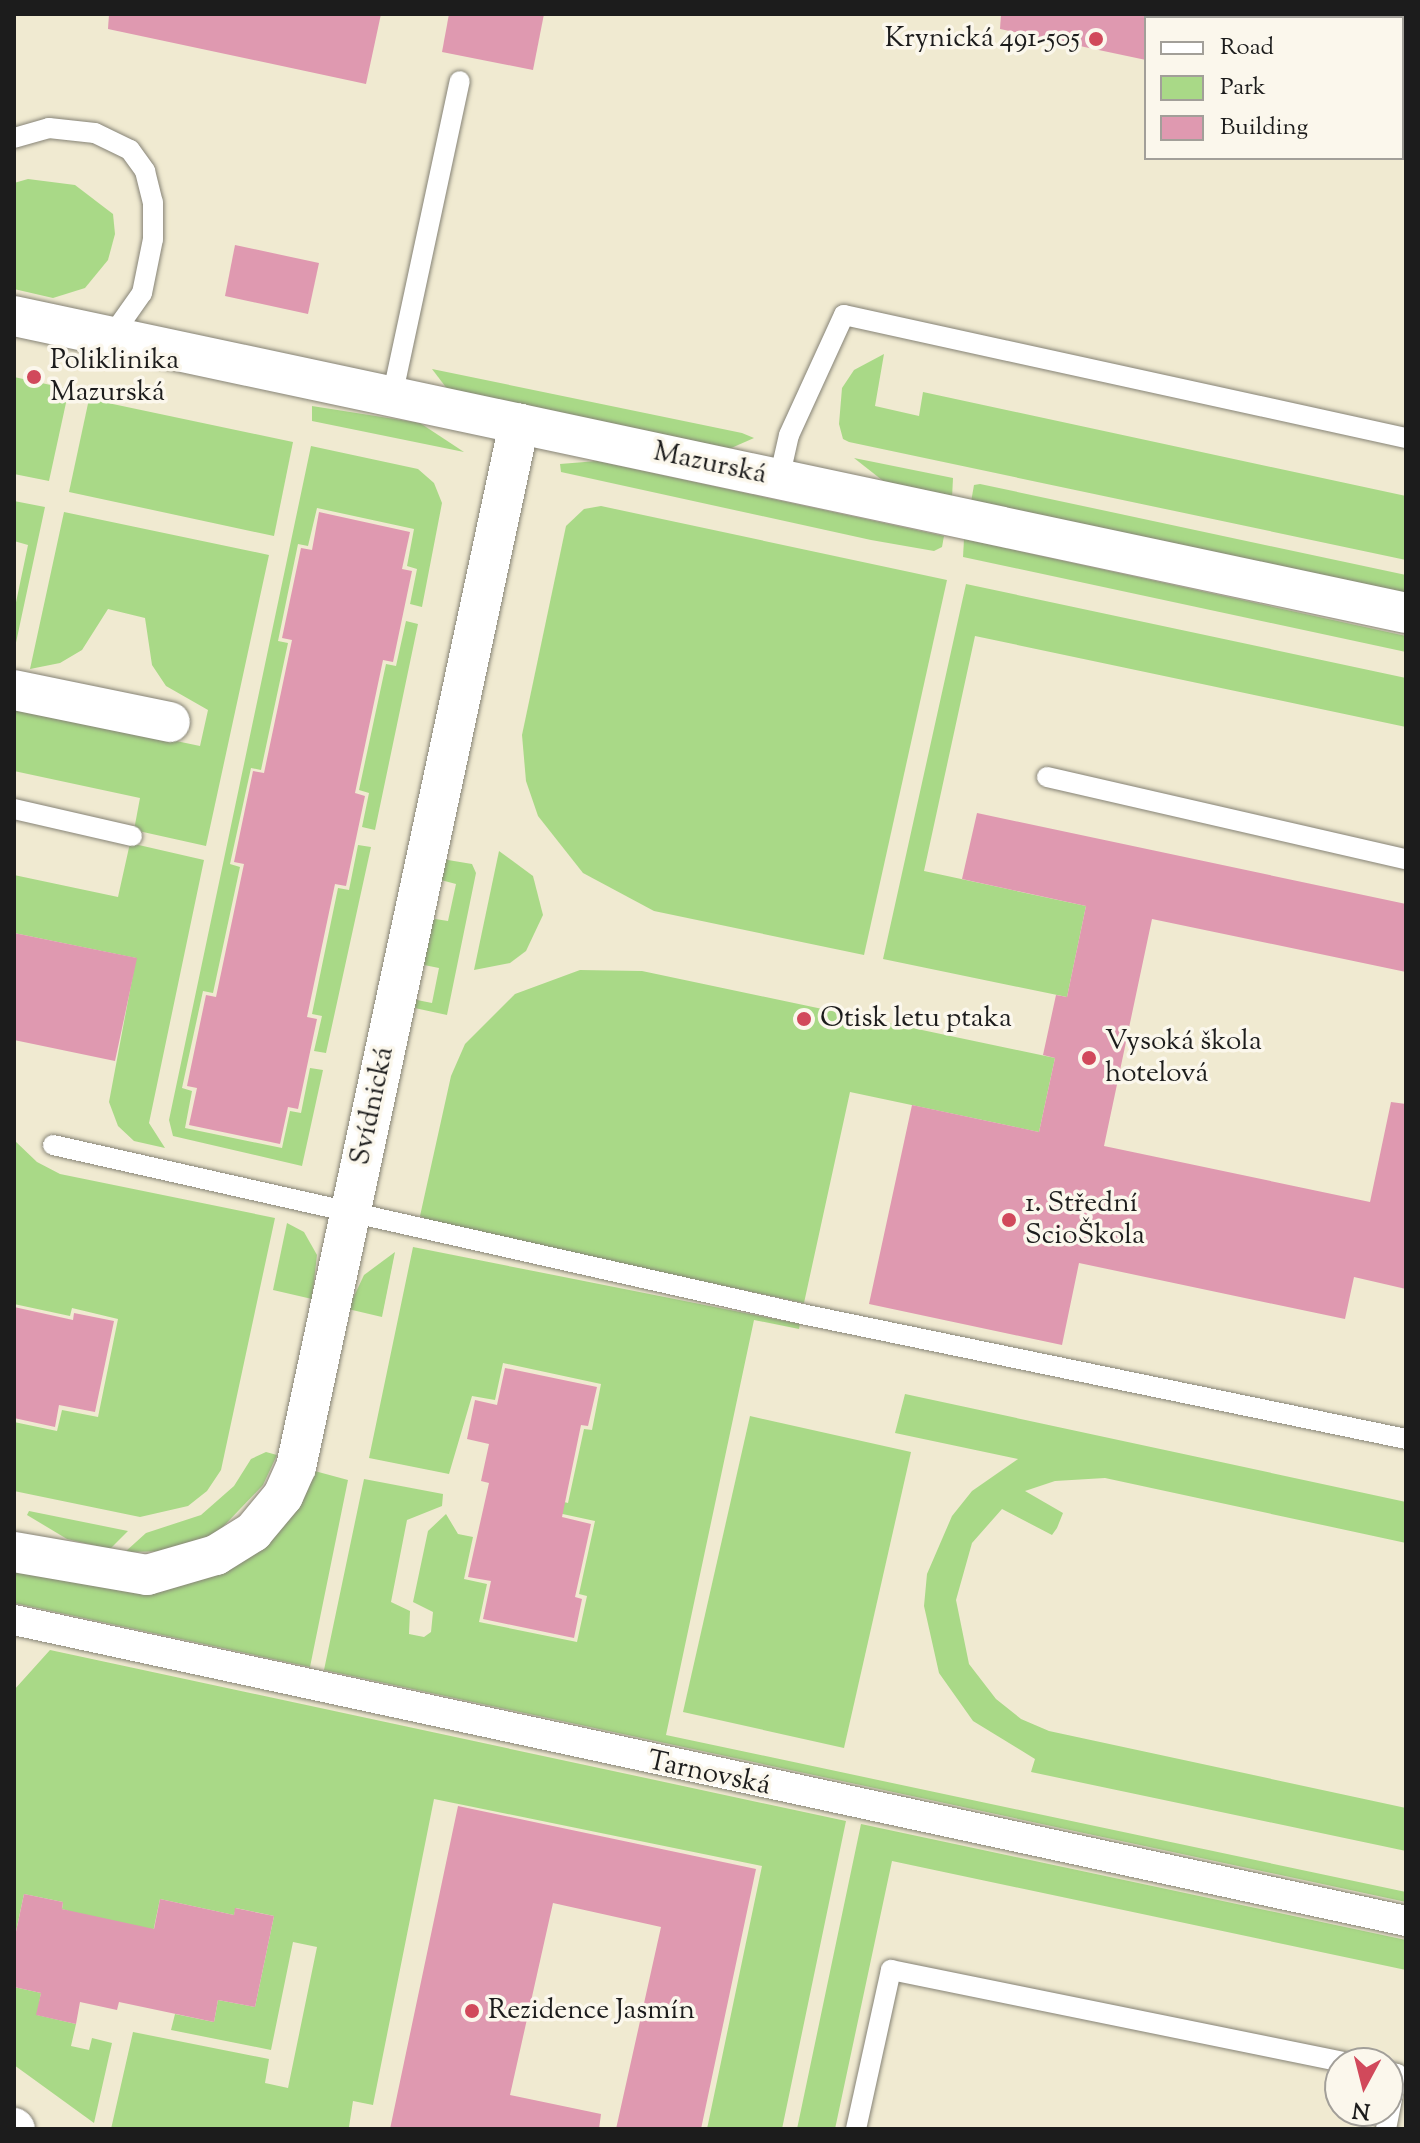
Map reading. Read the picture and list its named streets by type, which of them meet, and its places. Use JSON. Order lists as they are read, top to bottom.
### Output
{
  "streets": {
    "street": ["Mazurská", "Svídnická", "Tarnovská"]
  },
  "crossings": [
    ["Mazurská", "Svídnická"]
  ],
  "places": [
    "Krynická 491-505",
    "Poliklinika Mazurská",
    "Otisk letu ptaka",
    "Vysoká škola hotelová",
    "1. Střední ScioŠkola",
    "Rezidence Jasmín"
  ],
  "legend": ["Road", "Park", "Building"],
  "north": "bottom"
}
